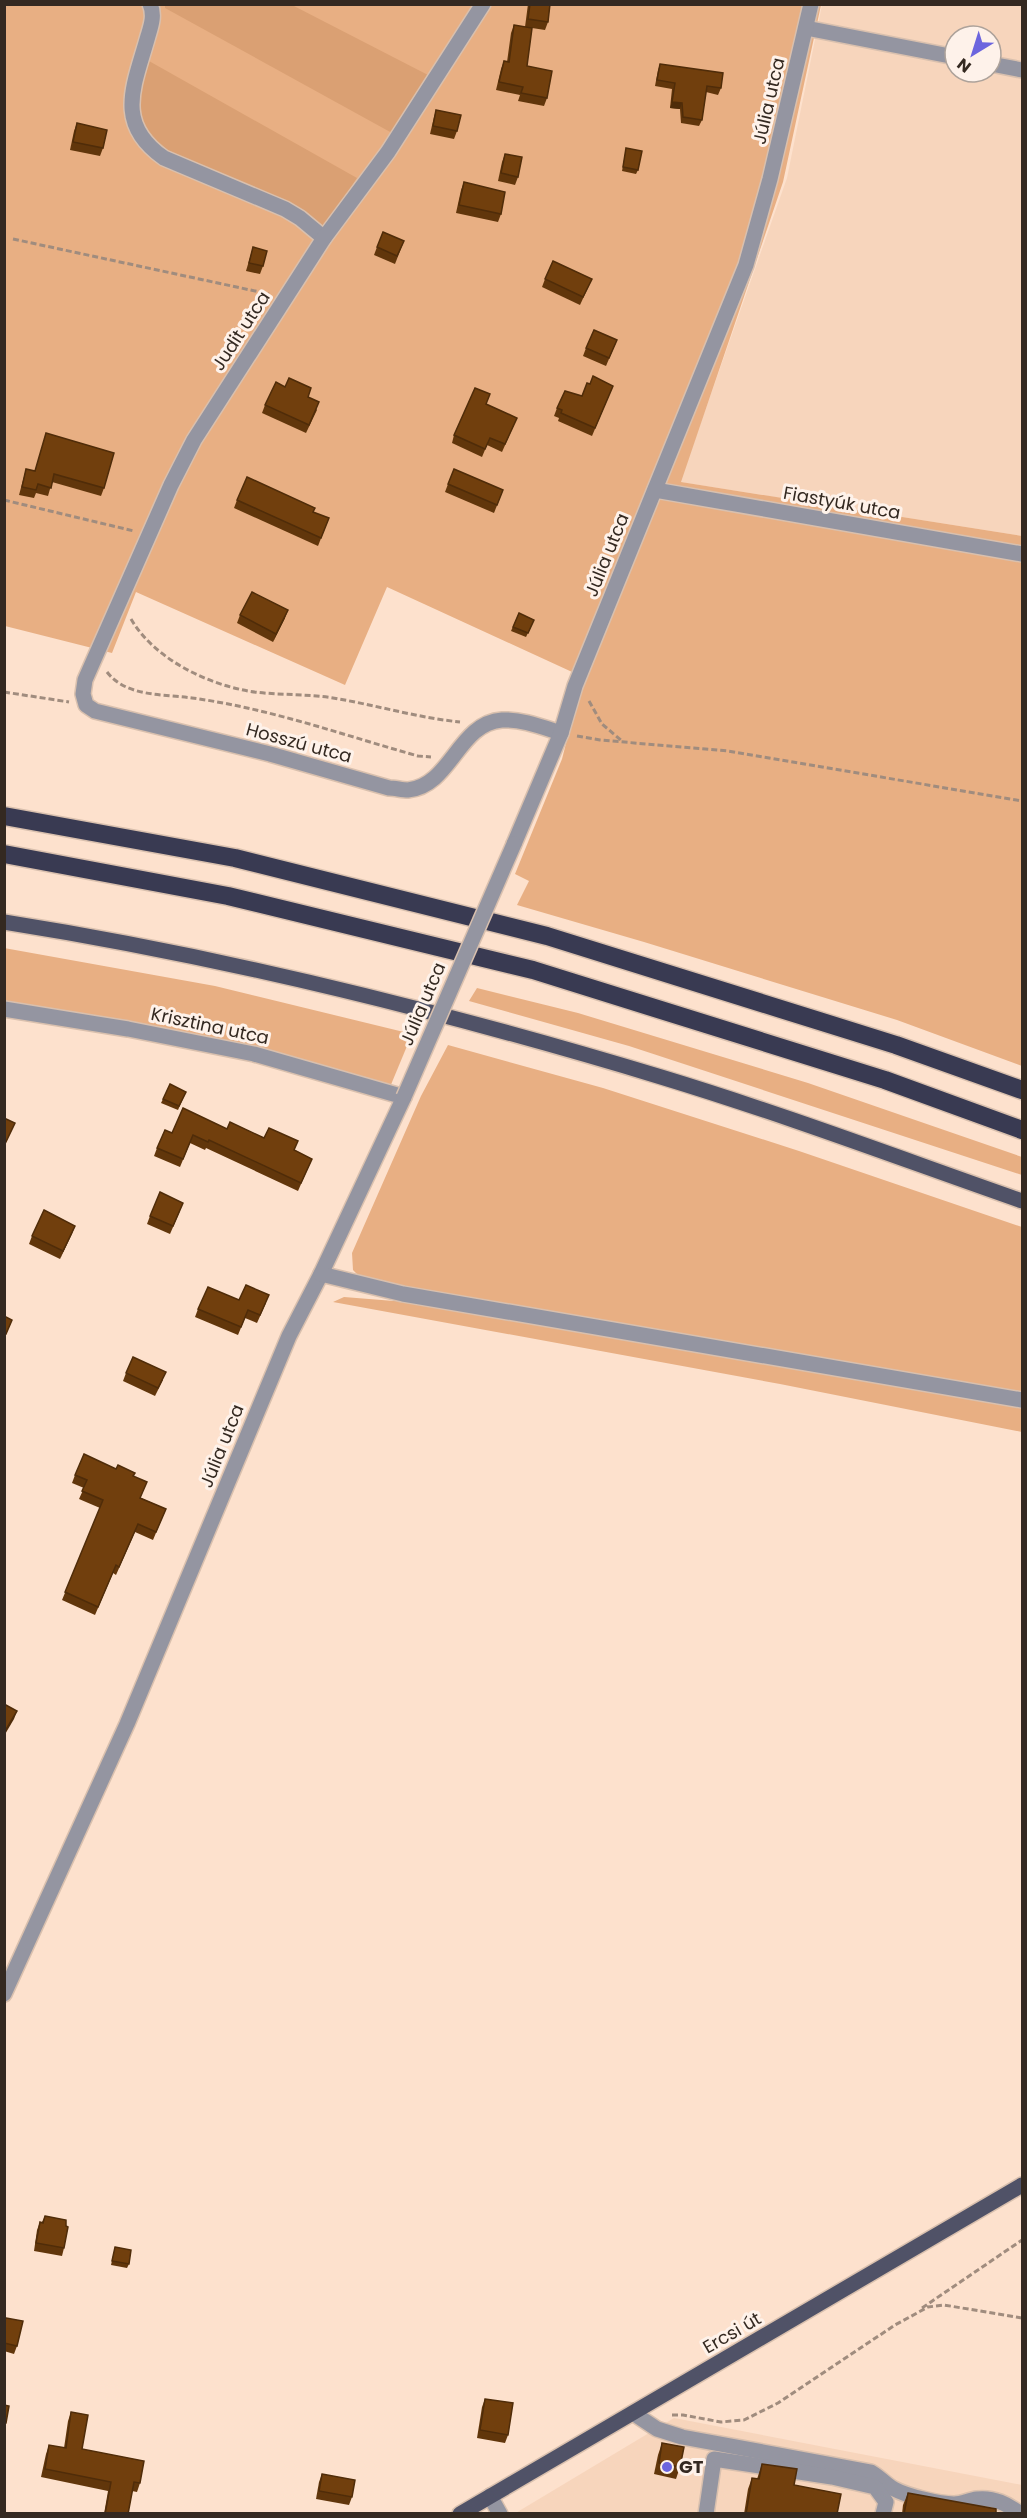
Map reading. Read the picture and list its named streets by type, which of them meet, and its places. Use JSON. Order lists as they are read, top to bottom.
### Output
{
  "streets": {
    "main road": ["Ercsi út"],
    "street": [
      "Júlia utca",
      "Judit utca",
      "Fiastyúk utca",
      "Hosszú utca",
      "Krisztina utca"
    ]
  },
  "crossings": [
    ["Júlia utca", "Fiastyúk utca"],
    ["Júlia utca", "Krisztina utca"],
    ["Judit utca", "Hosszú utca"]
  ],
  "places": ["GT"],
  "north": "bottom left"
}
